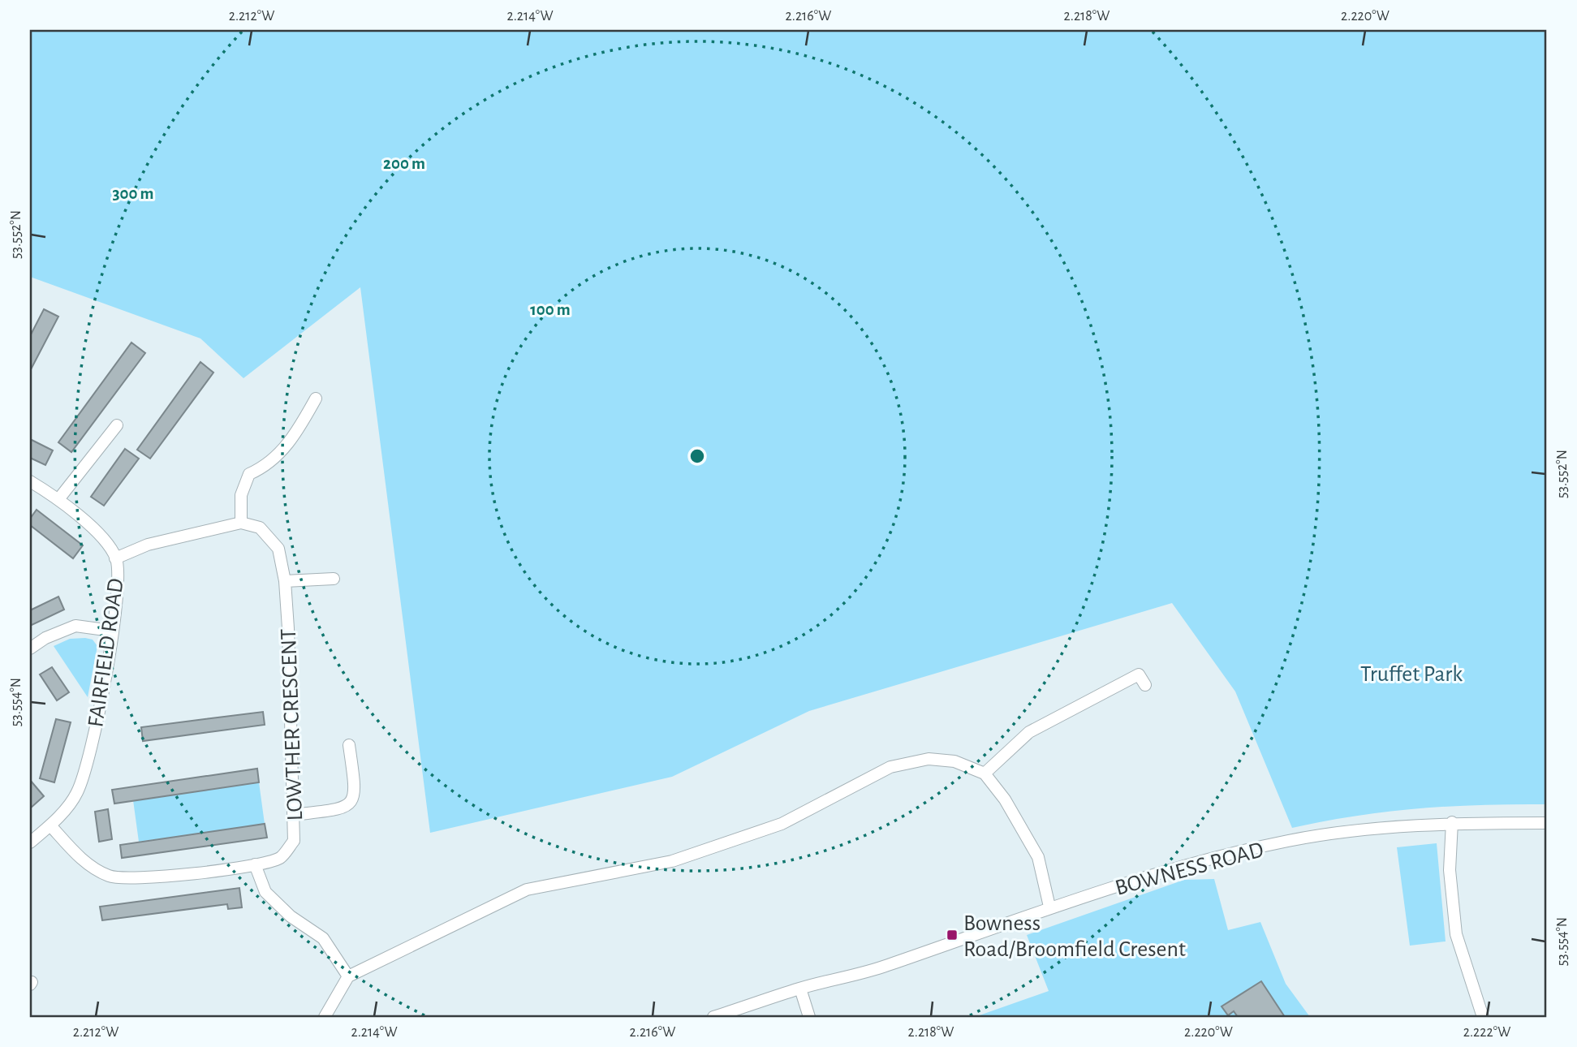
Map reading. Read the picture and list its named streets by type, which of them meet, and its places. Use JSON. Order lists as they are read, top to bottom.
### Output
{
  "streets": {
    "street": ["FAIRFIELD ROAD", "LOWTHER CRESCENT", "BOWNESS ROAD"]
  },
  "crossings": [
    ["FAIRFIELD ROAD", "LOWTHER CRESCENT"]
  ],
  "parks": ["Truffet Park"],
  "places": {
    "transit": ["Bowness Road/Broomfield Cresent"]
  },
  "coordinates": [
    "2.212°W",
    "2.214°W",
    "2.216°W",
    "2.218°W",
    "2.220°W",
    "53.552°N",
    "53.554°N",
    "2.222°W"
  ],
  "rings": ["200 m", "300 m", "100 m"]
}
